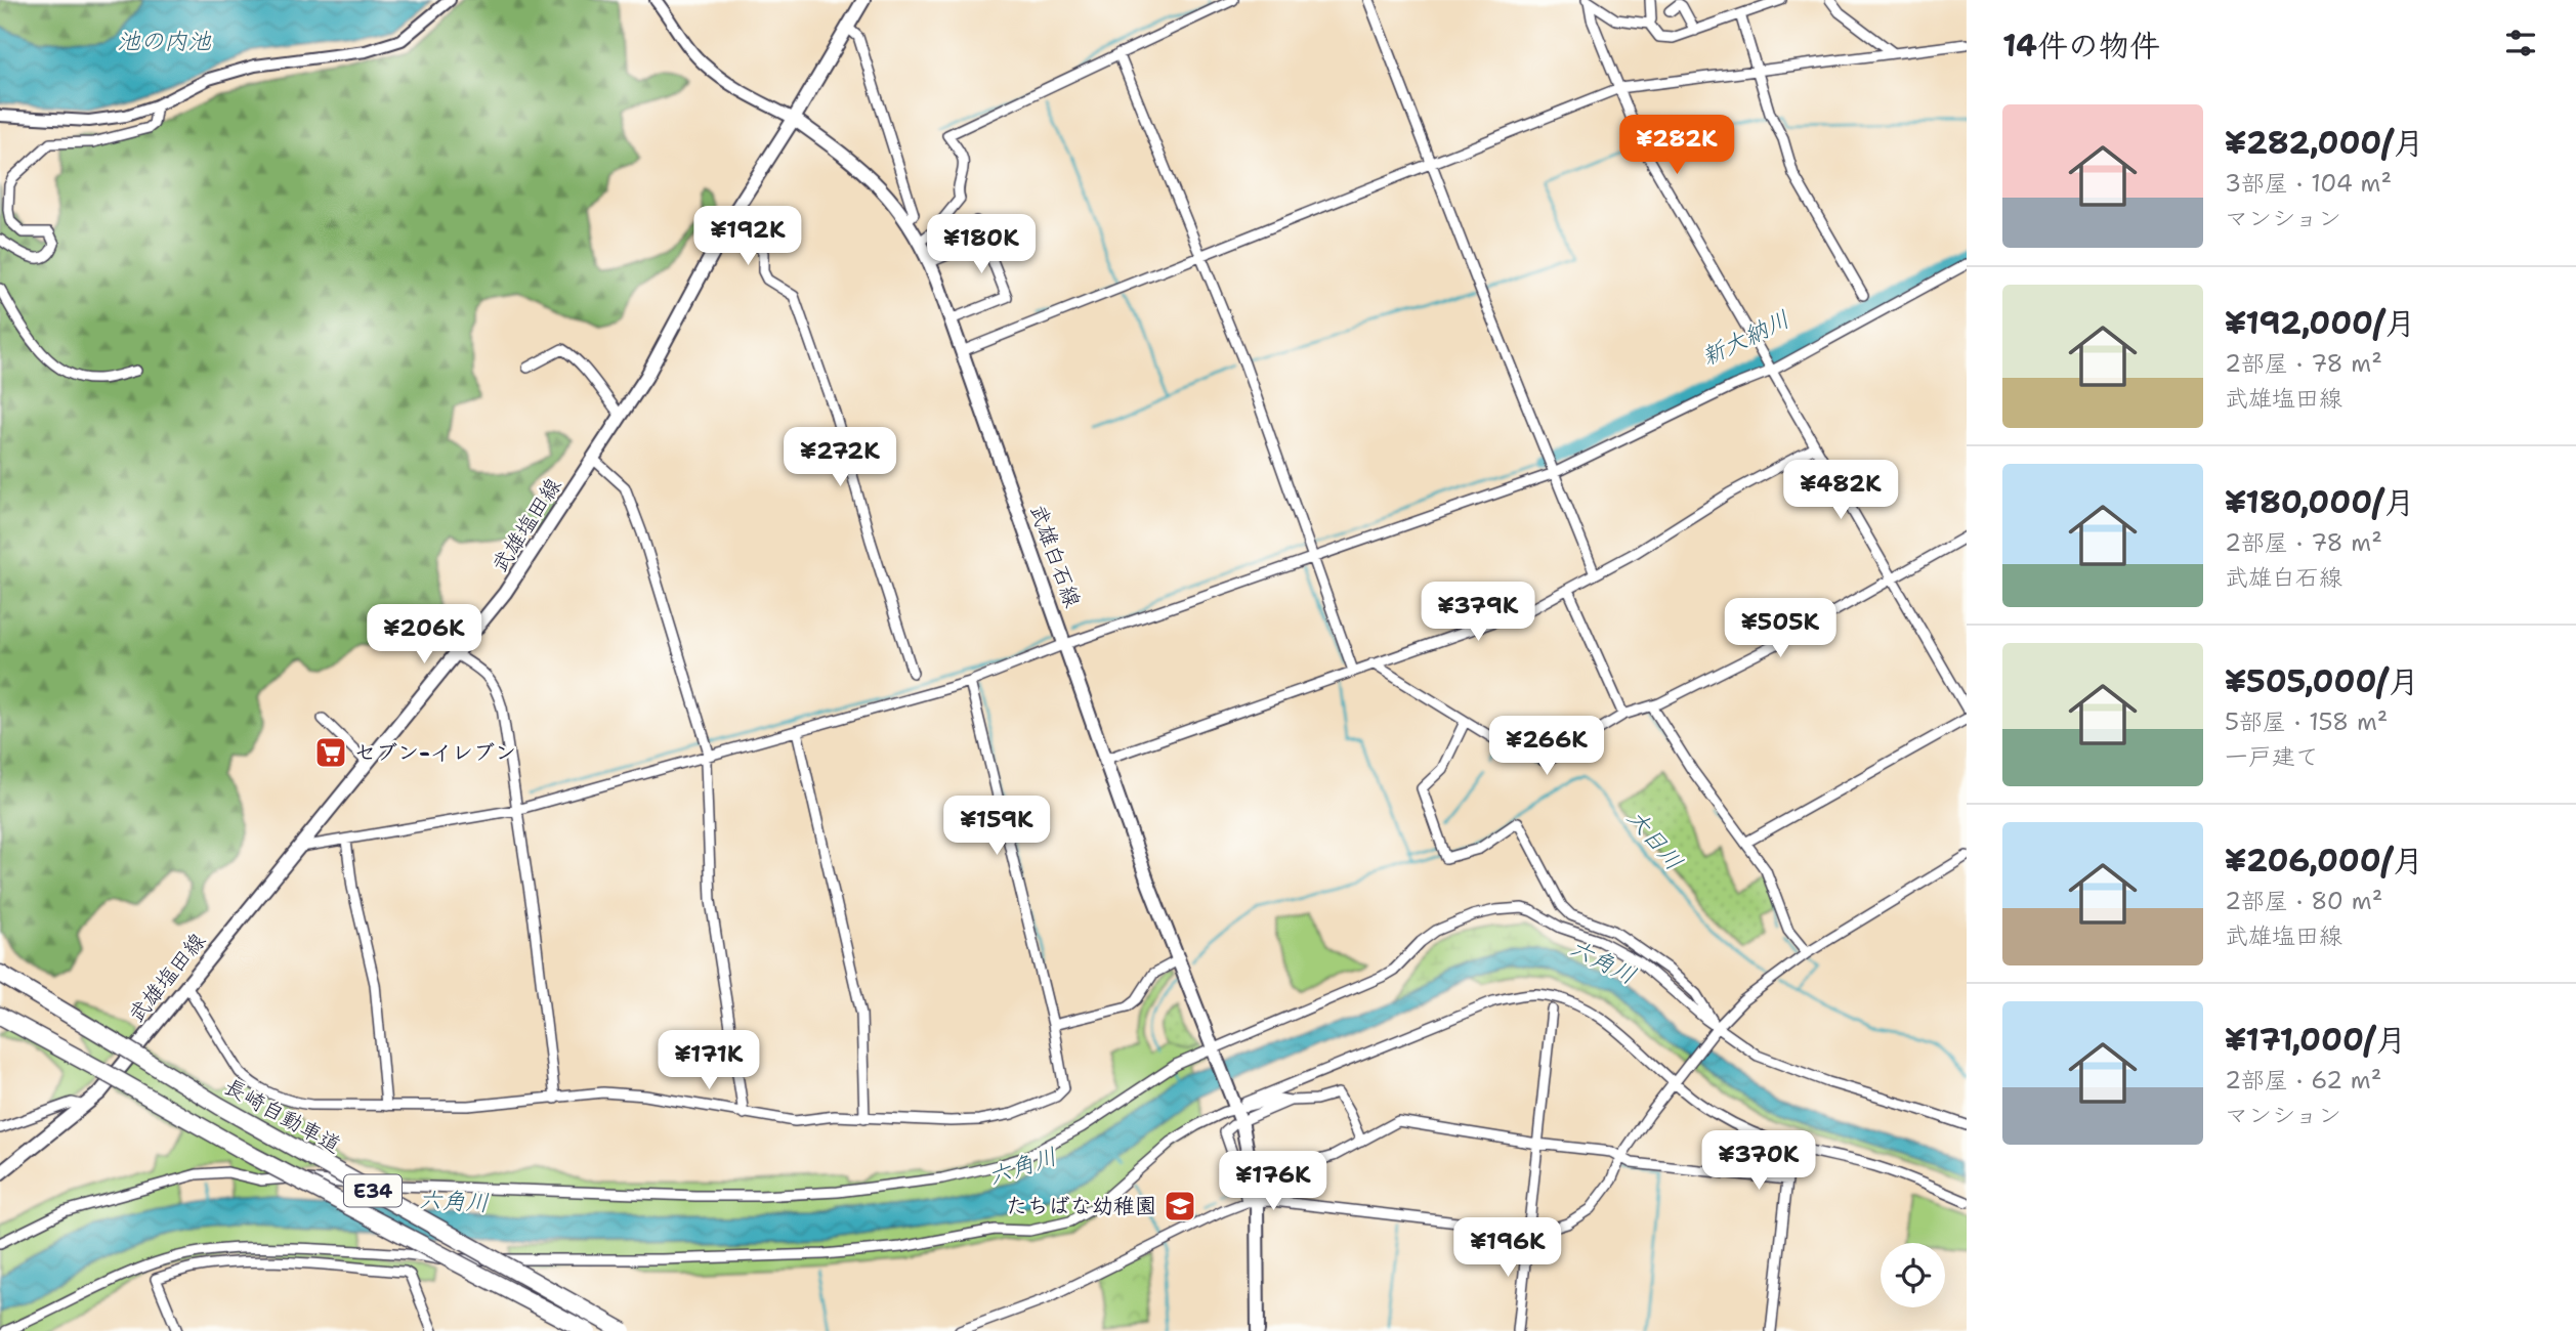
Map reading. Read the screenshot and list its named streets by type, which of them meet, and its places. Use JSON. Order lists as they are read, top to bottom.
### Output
{
  "streets": {
    "highway": ["長崎自動車道", "E34"],
    "main road": ["武雄塩田線", "武雄白石線"]
  },
  "crossings": [
    ["武雄塩田線", "武雄白石線"]
  ],
  "water": [
    "池の内池",
    "新大納川",
    "大日川",
    "六角川"
  ],
  "places": {
    "supermarket": ["セブン-イレブン"],
    "school or university": ["たちばな幼稚園"]
  },
  "page": {
    "heading": "14件の物件",
    "list": [
      {
        "name": "¥282,000/月",
        "note": "3部屋 · 104 m² · マンション"
      },
      {
        "name": "¥192,000/月",
        "note": "2部屋 · 78 m² · 武雄塩田線"
      },
      {
        "name": "¥180,000/月",
        "note": "2部屋 · 78 m² · 武雄白石線"
      },
      {
        "name": "¥505,000/月",
        "note": "5部屋 · 158 m² · 一戸建て"
      },
      {
        "name": "¥206,000/月",
        "note": "2部屋 · 80 m² · 武雄塩田線"
      },
      {
        "name": "¥171,000/月",
        "note": "2部屋 · 62 m² · マンション"
      }
    ],
    "price": [
      "¥282K",
      "¥192K",
      "¥180K",
      "¥272K",
      "¥482K",
      "¥379K",
      "¥505K",
      "¥206K",
      "¥266K",
      "¥159K",
      "¥171K",
      "¥370K",
      "¥176K",
      "¥196K"
    ]
  }
}
